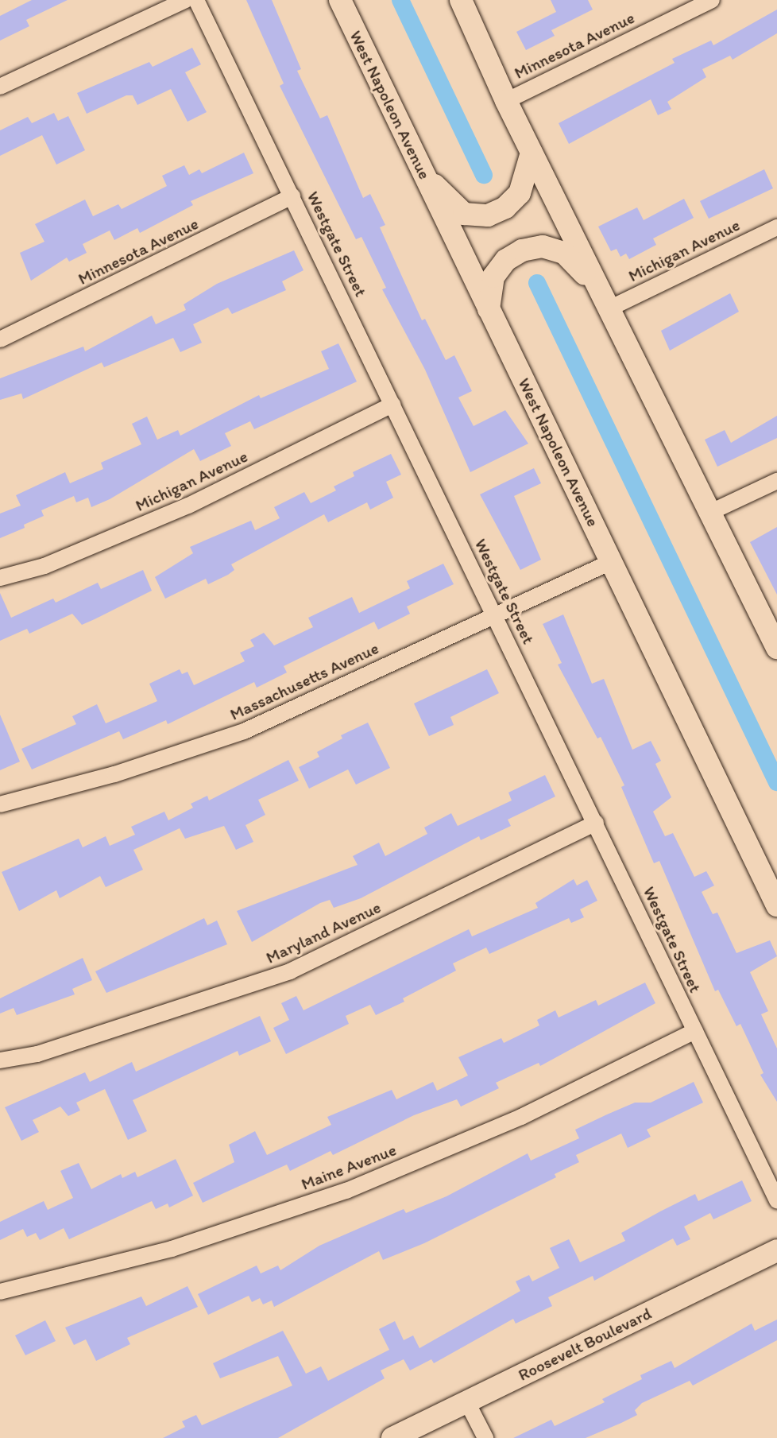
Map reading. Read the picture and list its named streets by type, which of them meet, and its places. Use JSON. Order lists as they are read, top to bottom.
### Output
{
  "streets": {
    "main road": ["West Napoleon Avenue", "Roosevelt Boulevard"],
    "street": [
      "Minnesota Avenue",
      "Westgate Street",
      "Michigan Avenue",
      "Massachusetts Avenue",
      "Maryland Avenue",
      "Maine Avenue"
    ]
  },
  "crossings": [
    ["Minnesota Avenue", "Westgate Street"],
    ["West Napoleon Avenue", "Massachusetts Avenue"],
    ["Westgate Street", "Michigan Avenue"],
    ["Westgate Street", "Massachusetts Avenue"],
    ["Westgate Street", "Maryland Avenue"],
    ["Westgate Street", "Maine Avenue"]
  ]
}
